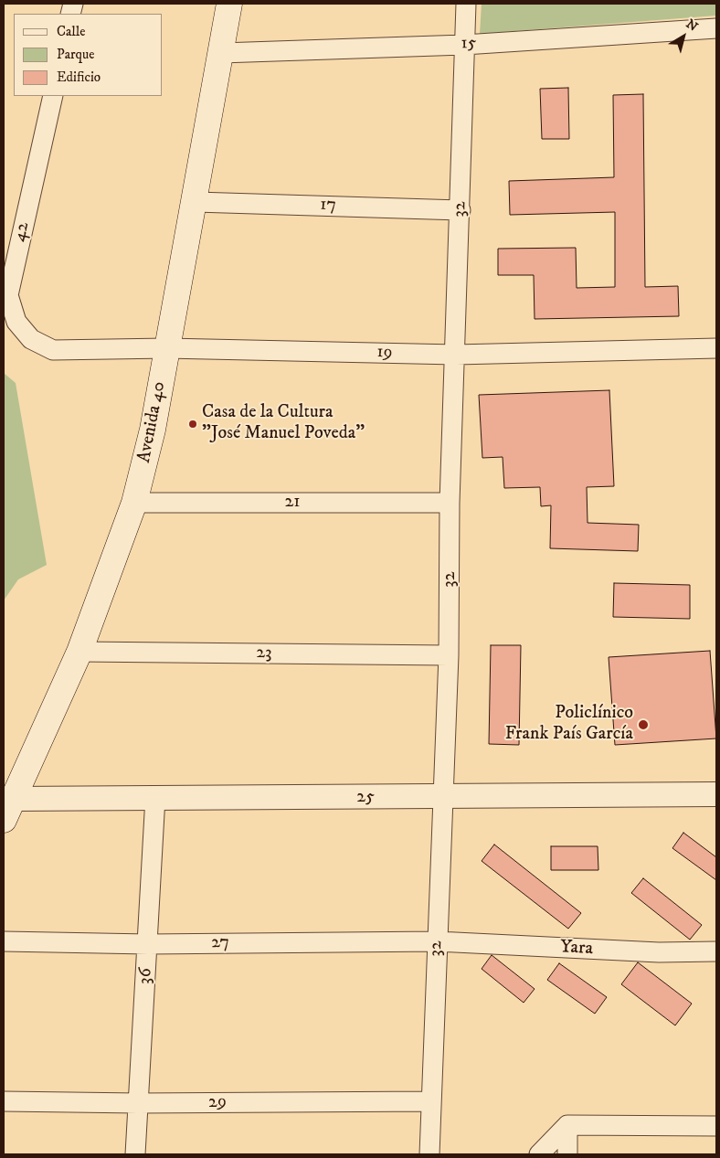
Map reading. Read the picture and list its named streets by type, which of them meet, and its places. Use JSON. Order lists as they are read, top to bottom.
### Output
{
  "streets": {
    "main road": ["Avenida 40"],
    "street": [
      "15",
      "17",
      "32",
      "42",
      "19",
      "21",
      "23",
      "25",
      "27",
      "Yara",
      "36",
      "29"
    ]
  },
  "crossings": [
    ["15", "32"],
    ["15", "Avenida 40"],
    ["17", "32"],
    ["17", "Avenida 40"],
    ["32", "19"],
    ["32", "21"],
    ["32", "23"],
    ["32", "25"],
    ["32", "27"],
    ["32", "Yara"],
    ["32", "29"],
    ["42", "19"],
    ["19", "Avenida 40"],
    ["Avenida 40", "21"],
    ["Avenida 40", "23"],
    ["Avenida 40", "25"],
    ["25", "36"],
    ["27", "Yara"],
    ["27", "36"],
    ["36", "29"]
  ],
  "places": ["Casa de la Cultura \"José Manuel Poveda\"", "Policlínico Frank País García"],
  "legend": ["Calle", "Parque", "Edificio"],
  "north": "top right"
}
